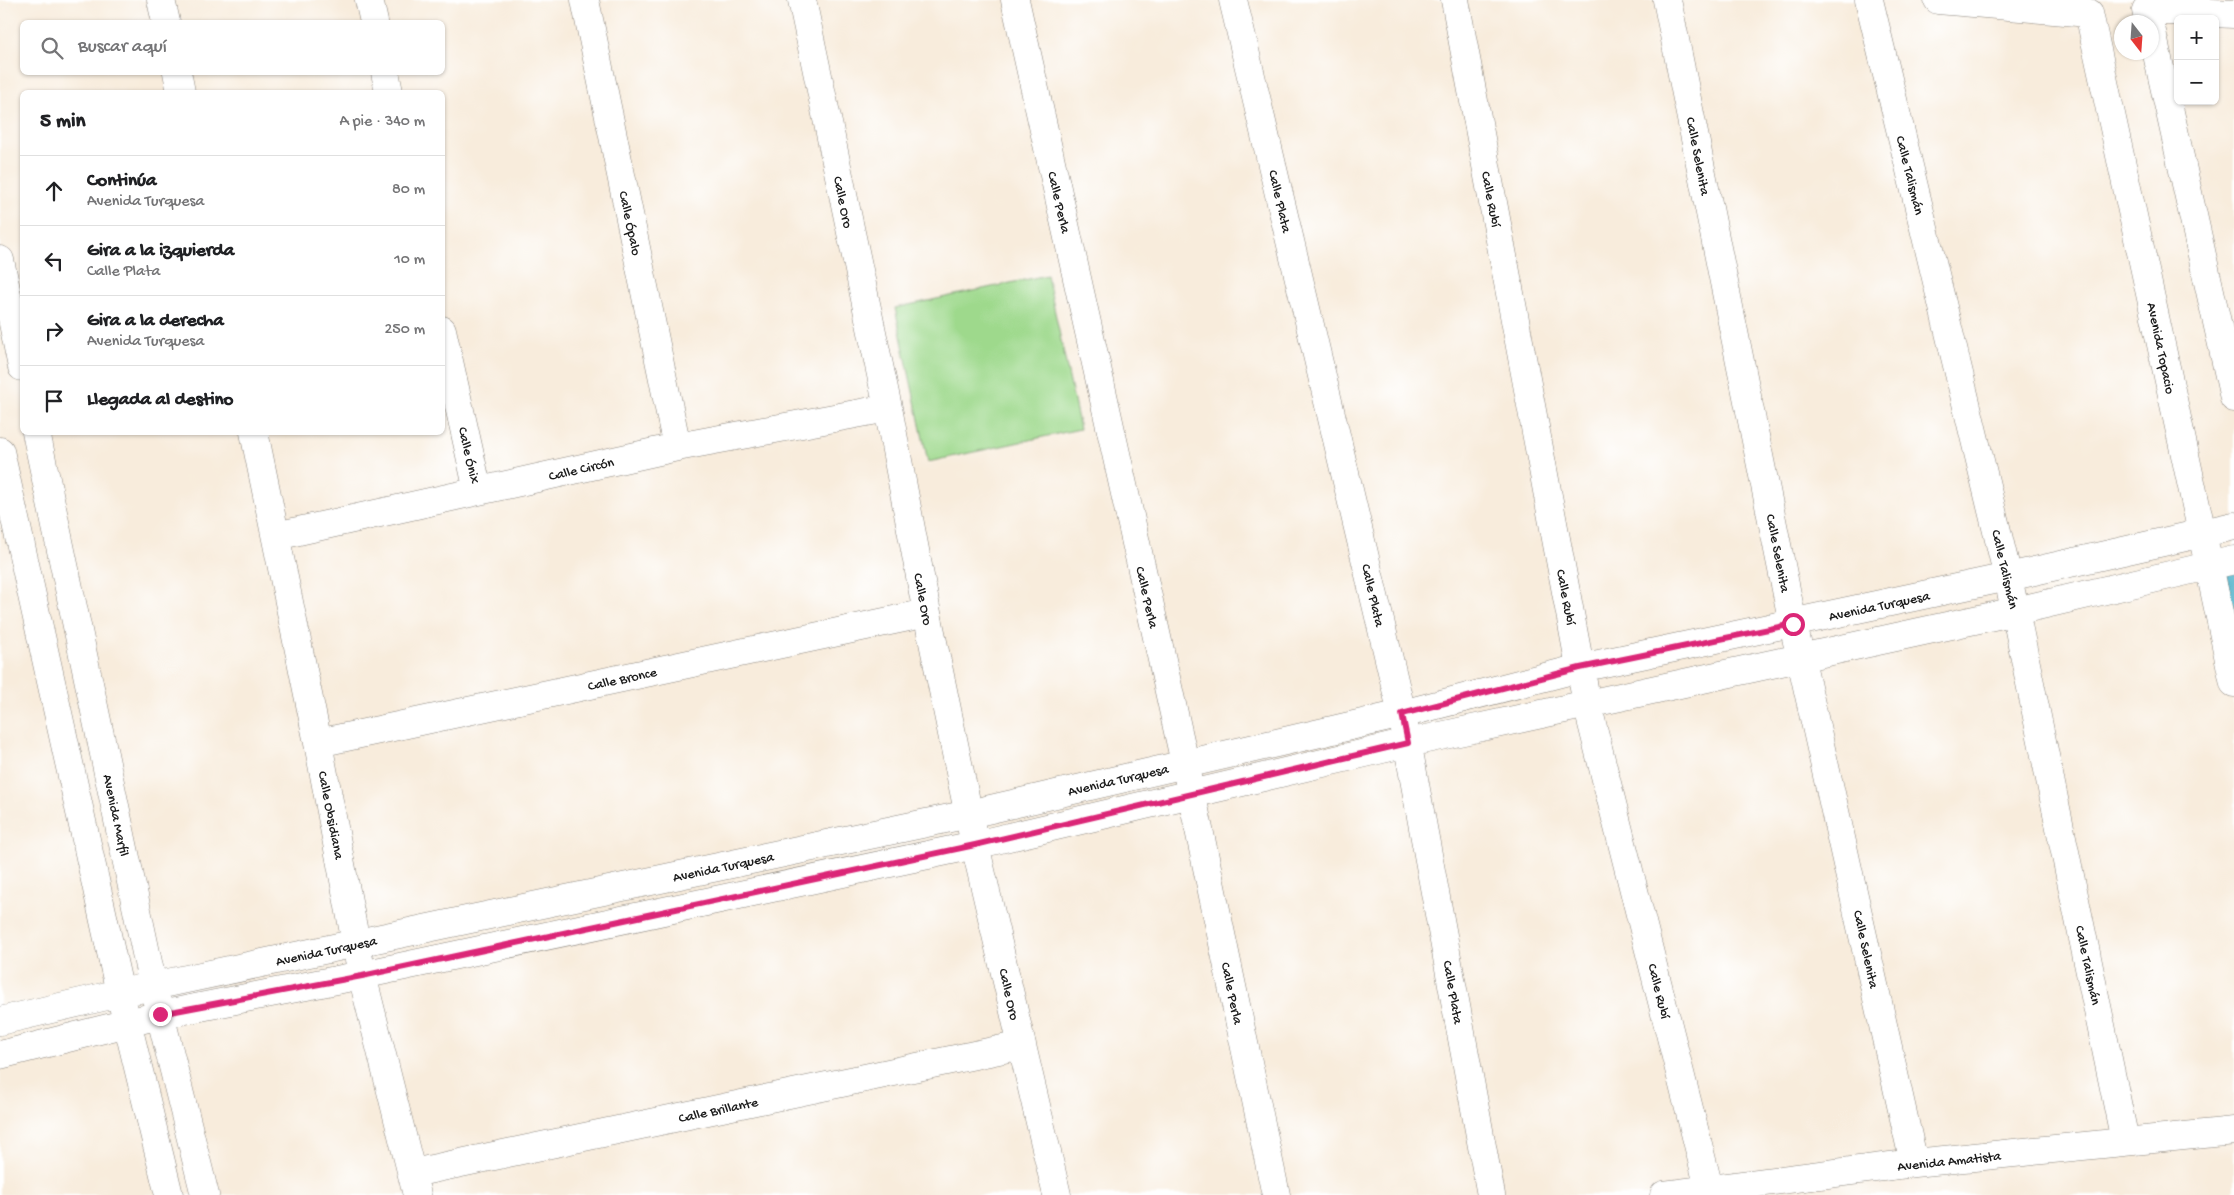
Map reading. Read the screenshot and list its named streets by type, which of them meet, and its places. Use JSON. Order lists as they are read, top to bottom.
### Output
{
  "streets": {
    "street": [
      "Calle Selenita",
      "Calle Talismán",
      "Calle Rubí",
      "Calle Plata",
      "Calle Oro",
      "Calle Perla",
      "Calle Ópalo",
      "Avenida Topacio",
      "Calle Ónix",
      "Calle Circón",
      "Avenida Turquesa",
      "Calle Bronce",
      "Avenida Marfil",
      "Calle Obsidiana",
      "Calle Brillante",
      "Avenida Amatista"
    ]
  },
  "crossings": [
    ["Calle Selenita", "Avenida Turquesa"],
    ["Calle Selenita", "Avenida Amatista"],
    ["Calle Talismán", "Avenida Turquesa"],
    ["Calle Talismán", "Avenida Amatista"],
    ["Calle Rubí", "Avenida Turquesa"],
    ["Calle Rubí", "Avenida Amatista"],
    ["Calle Plata", "Avenida Turquesa"],
    ["Calle Oro", "Calle Circón"],
    ["Calle Oro", "Avenida Turquesa"],
    ["Calle Oro", "Calle Bronce"],
    ["Calle Oro", "Calle Brillante"],
    ["Calle Perla", "Avenida Turquesa"],
    ["Calle Ópalo", "Calle Circón"],
    ["Avenida Topacio", "Avenida Turquesa"],
    ["Calle Ónix", "Calle Circón"],
    ["Calle Circón", "Calle Obsidiana"],
    ["Avenida Turquesa", "Avenida Marfil"],
    ["Avenida Turquesa", "Calle Obsidiana"],
    ["Calle Bronce", "Calle Obsidiana"],
    ["Calle Obsidiana", "Calle Brillante"]
  ],
  "north": "bottom",
  "page": {
    "map_buttons": ["+", "−"],
    "search": "Buscar aquí",
    "heading": ["5 min", "A pie · 340 m"],
    "list": [
      ["Continúa", "Avenida Turquesa", "80 m"],
      ["Gira a la izquierda", "Calle Plata", "10 m"],
      ["Gira a la derecha", "Avenida Turquesa", "250 m"],
      "Llegada al destino"
    ]
  }
}
